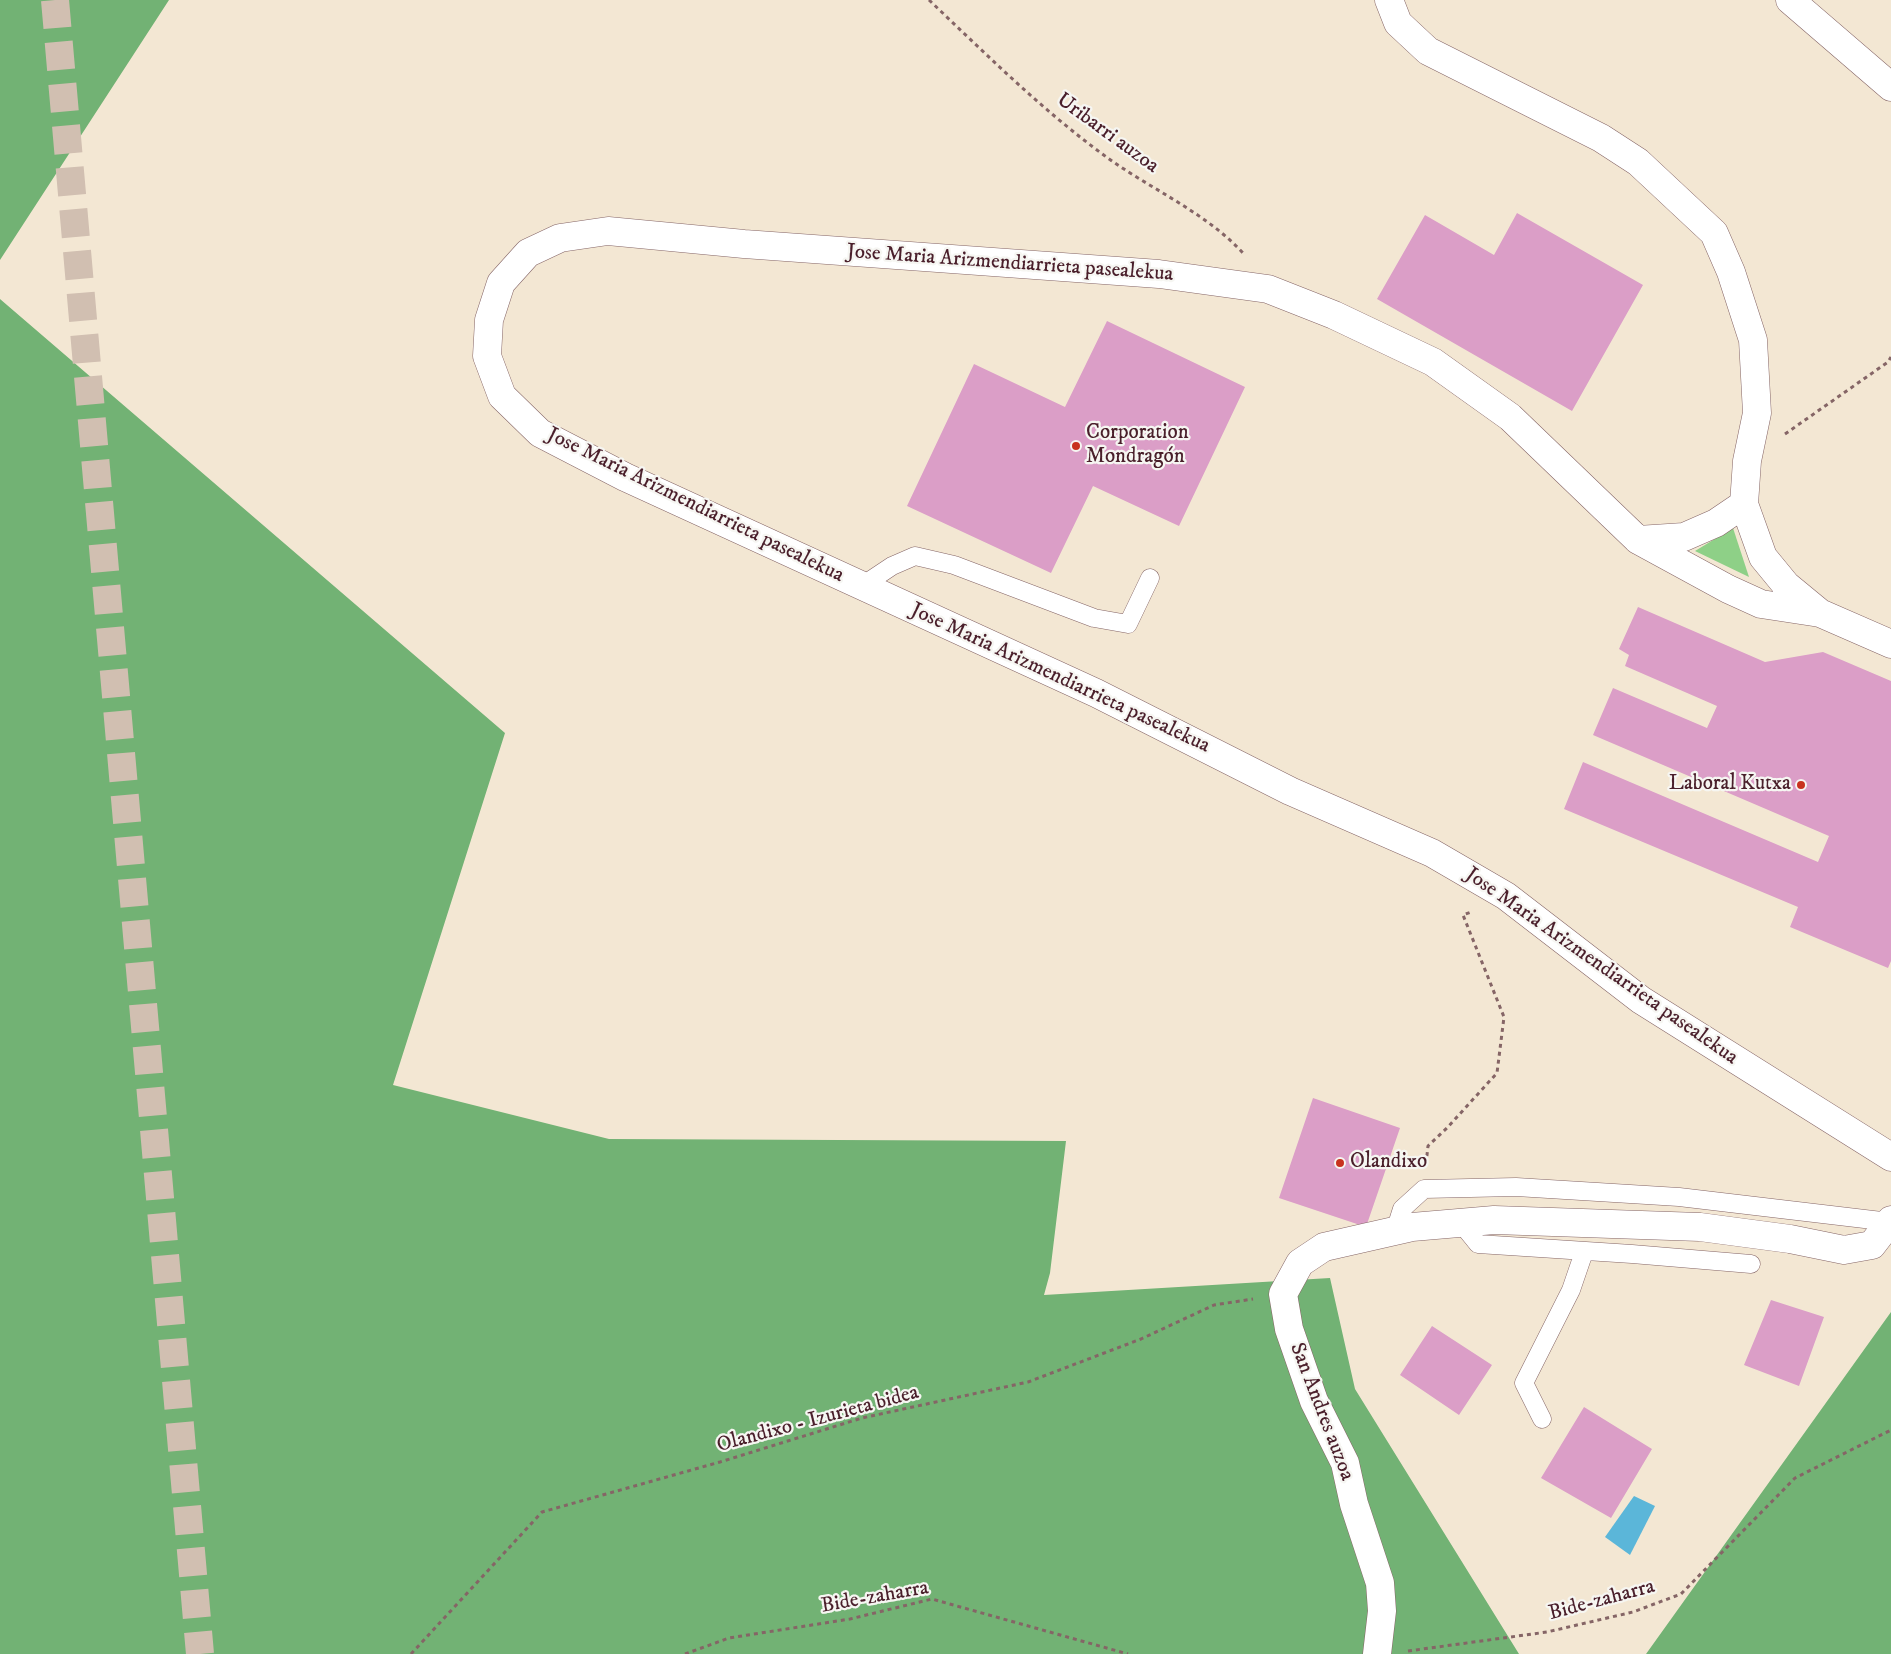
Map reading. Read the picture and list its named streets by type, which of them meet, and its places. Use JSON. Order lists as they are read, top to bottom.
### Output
{
  "streets": {
    "street": ["Jose Maria Arizmendiarrieta pasealekua", "San Andres auzoa"],
    "path": ["Uribarri auzoa", "Olandixo - Izurieta bidea", "Bide-zaharra"]
  },
  "crossings": [
    ["Uribarri auzoa", "Jose Maria Arizmendiarrieta pasealekua"],
    ["San Andres auzoa", "Olandixo - Izurieta bidea"],
    ["San Andres auzoa", "Bide-zaharra"]
  ],
  "places": ["Corporation Mondragón", "Laboral Kutxa", "Olandixo"]
}
